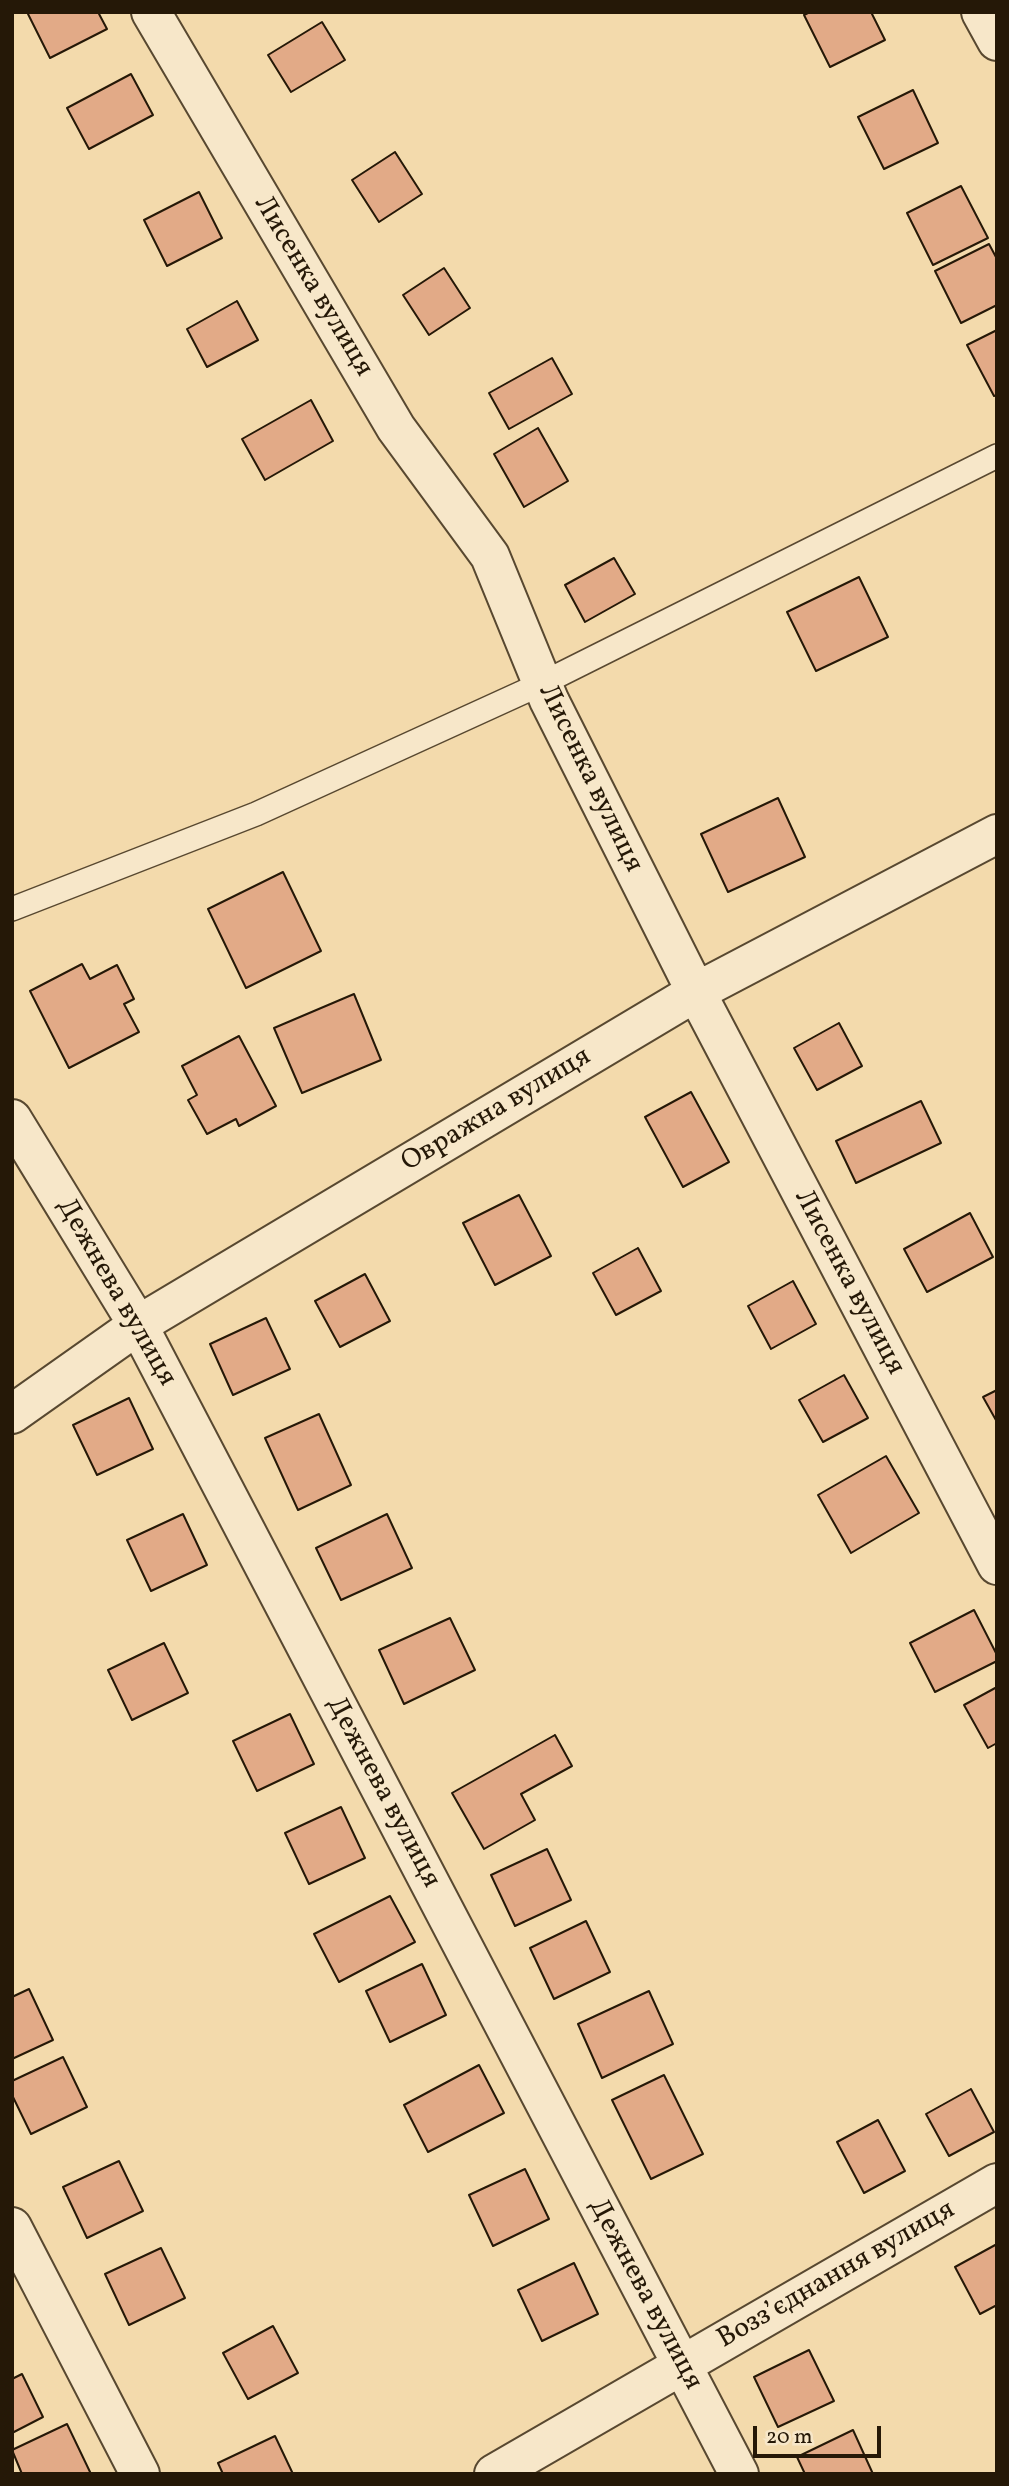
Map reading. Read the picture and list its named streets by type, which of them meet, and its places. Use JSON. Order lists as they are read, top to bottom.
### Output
{
  "streets": {
    "street": [
      "Лисенка вулиця",
      "Овражна вулиця",
      "Дежнева вулиця",
      "Возз’єднання вулиця"
    ]
  },
  "crossings": [
    ["Лисенка вулиця", "Овражна вулиця"],
    ["Овражна вулиця", "Дежнева вулиця"],
    ["Дежнева вулиця", "Возз’єднання вулиця"]
  ],
  "scale_bar": "20 m"
}
